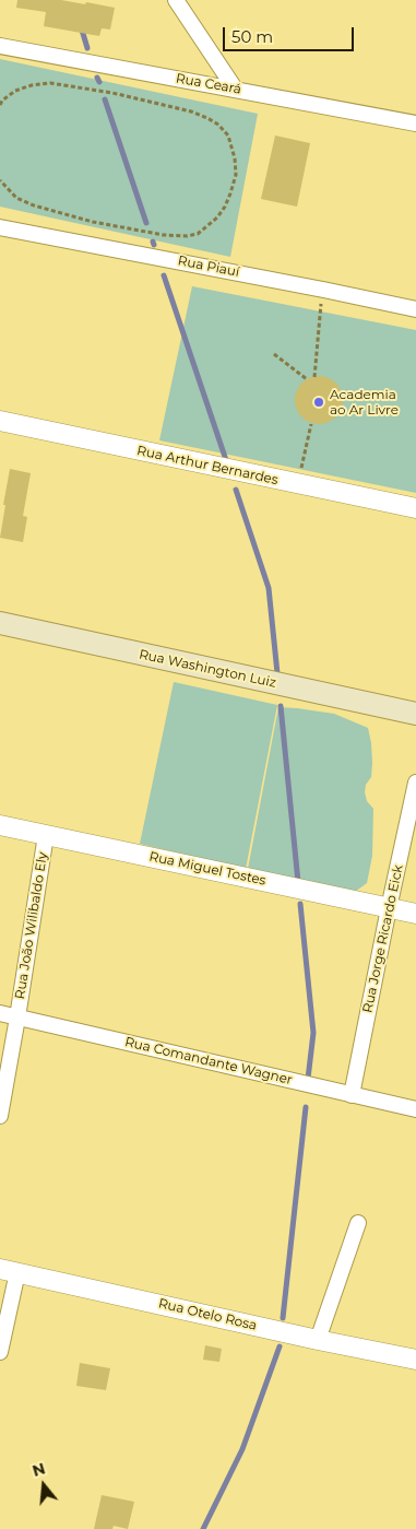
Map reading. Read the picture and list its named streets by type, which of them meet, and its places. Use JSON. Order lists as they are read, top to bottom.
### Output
{
  "streets": {
    "main road": ["Rua Washington Luiz"],
    "street": [
      "Rua Ceará",
      "Rua Piauí",
      "Rua Arthur Bernardes",
      "Rua Miguel Tostes",
      "Rua João Wilibaldo Ely",
      "Rua Jorge Ricardo Eick",
      "Rua Comandante Wagner",
      "Rua Otelo Rosa"
    ]
  },
  "crossings": [
    ["Rua Miguel Tostes", "Rua João Wilibaldo Ely"],
    ["Rua Miguel Tostes", "Rua Jorge Ricardo Eick"],
    ["Rua João Wilibaldo Ely", "Rua Comandante Wagner"],
    ["Rua Jorge Ricardo Eick", "Rua Comandante Wagner"]
  ],
  "places": ["Academia ao Ar Livre"],
  "scale_bar": "50 m",
  "north": "top"
}
